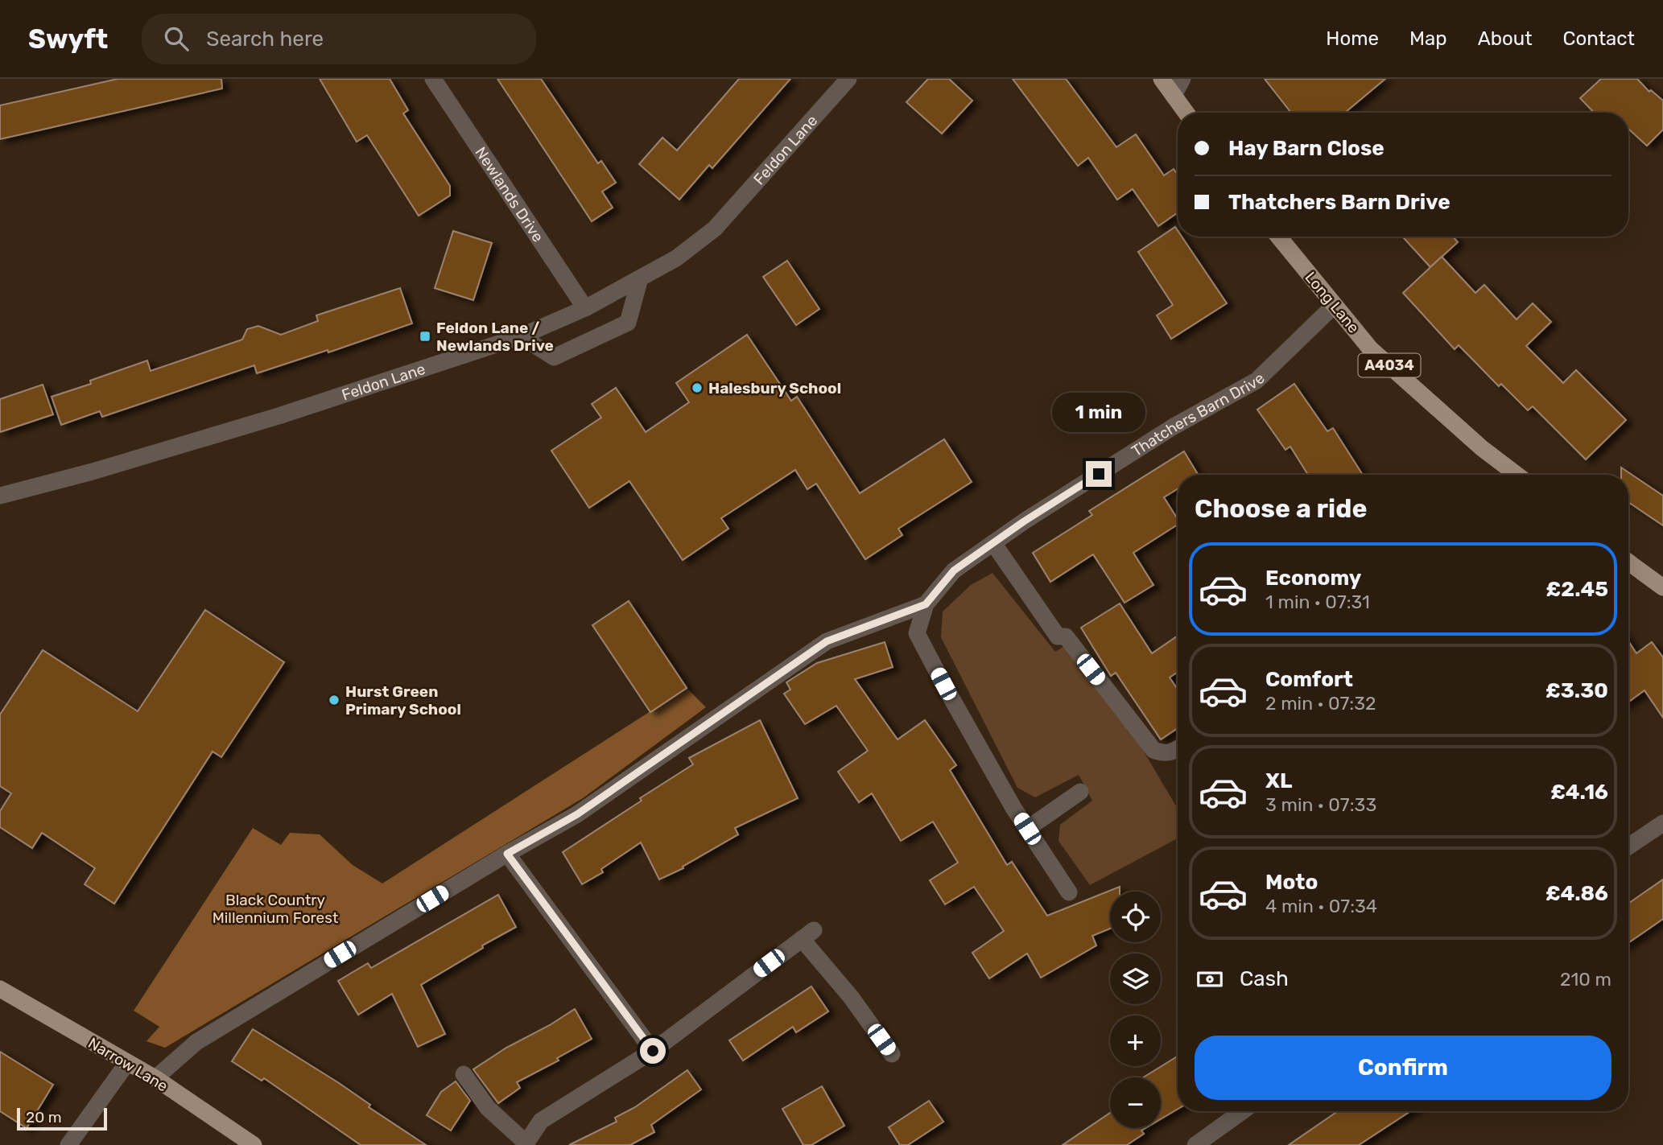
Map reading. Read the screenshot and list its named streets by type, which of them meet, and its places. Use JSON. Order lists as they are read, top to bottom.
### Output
{
  "streets": {
    "main road": ["Long Lane", "A4034", "Narrow Lane"],
    "street": ["Feldon Lane", "Newlands Drive", "Thatchers Barn Drive"]
  },
  "crossings": [
    ["Feldon Lane", "Newlands Drive"],
    ["Long Lane", "Thatchers Barn Drive"]
  ],
  "parks": ["Black Country Millennium Forest"],
  "places": {
    "transit": ["Feldon Lane / Newlands Drive"],
    "other": ["Halesbury School", "Hurst Green Primary School"]
  },
  "scale_bar": "20 m",
  "page": {
    "header": "Swyft",
    "search": "Search here",
    "nav": [
      "Home",
      "Map",
      "About",
      "Contact"
    ],
    "banner": ["Hay Barn Close", "Thatchers Barn Drive"],
    "bubble": "1 min",
    "heading": "Choose a ride",
    "list": [
      {
        "name": "Economy",
        "note": "1 min · 07:31",
        "value": "£2.45"
      },
      {
        "name": "Comfort",
        "note": "2 min · 07:32",
        "value": "£3.30"
      },
      {
        "name": "XL",
        "note": "3 min · 07:33",
        "value": "£4.16"
      },
      {
        "name": "Moto",
        "note": "4 min · 07:34",
        "value": "£4.86"
      }
    ],
    "map_buttons": ["+", "−"],
    "pay": ["Cash", "210 m"],
    "buttons": "Confirm",
    "scale": "20 m"
  }
}
